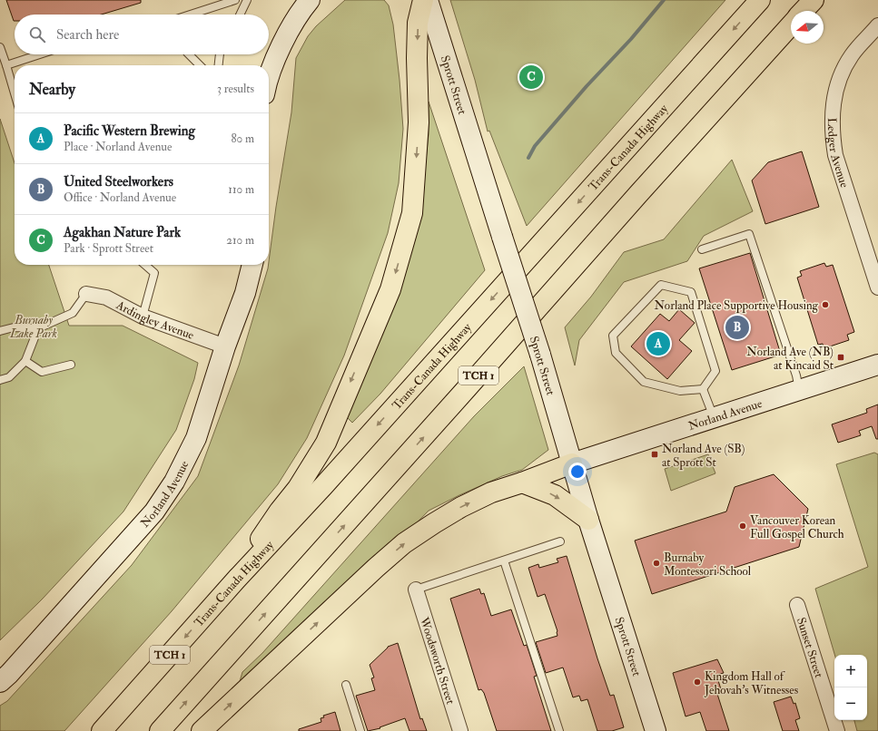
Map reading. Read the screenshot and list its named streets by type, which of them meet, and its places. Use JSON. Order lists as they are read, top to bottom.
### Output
{
  "streets": {
    "highway": ["Trans-Canada Highway", "TCH 1"],
    "main road": ["Sprott Street", "Norland Avenue"],
    "street": [
      "Ledger Avenue",
      "Ardingley Avenue",
      "Sunset Street",
      "Woodsworth Street"
    ]
  },
  "crossings": [
    ["Sprott Street", "Norland Avenue"],
    ["Ardingley Avenue", "Norland Avenue"]
  ],
  "parks": ["Burnaby Lake Park"],
  "places": {
    "other": [
      "Norland Place Supportive Housing",
      "Vancouver Korean Full Gospel Church",
      "Burnaby Montessori School",
      "Kingdom Hall of Jehovah's Witnesses"
    ],
    "transit": ["Norland Ave (NB) at Kincaid St", "Norland Ave (SB) at Sprott St"]
  },
  "north": "left",
  "page": {
    "search": "Search here",
    "pins": ["C", "B", "A"],
    "heading": ["Nearby", "3 results"],
    "list": [
      {
        "mark": "A",
        "name": "Pacific Western Brewing",
        "note": "Place · Norland Avenue",
        "value": "80 m"
      },
      {
        "mark": "B",
        "name": "United Steelworkers",
        "note": "Office · Norland Avenue",
        "value": "110 m"
      },
      {
        "mark": "C",
        "name": "Agakhan Nature Park",
        "note": "Park · Sprott Street",
        "value": "210 m"
      }
    ],
    "map_buttons": ["+", "−"]
  }
}
